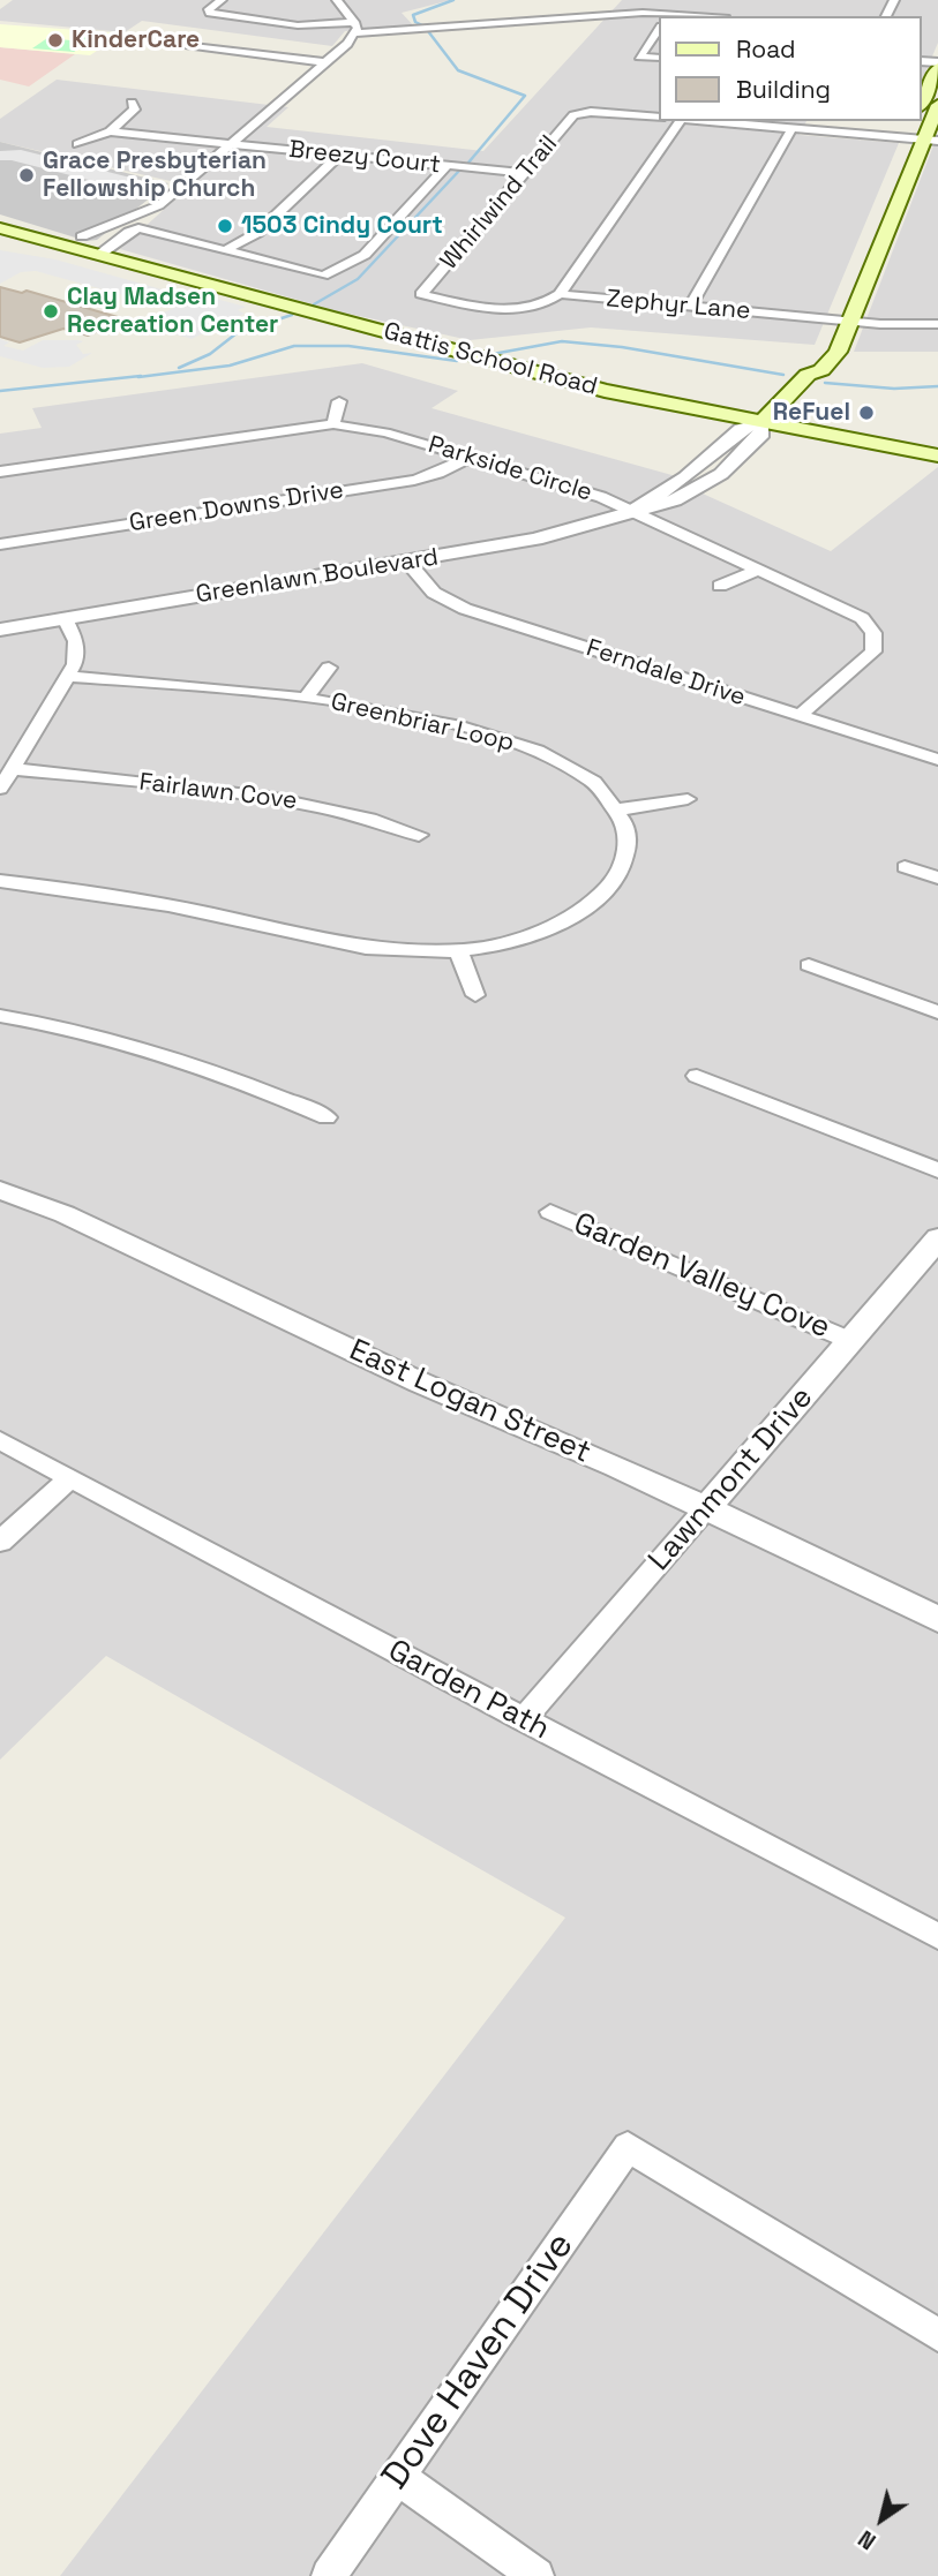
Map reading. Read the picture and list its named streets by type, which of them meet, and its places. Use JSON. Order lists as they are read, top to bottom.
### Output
{
  "streets": {
    "main road": ["Gattis School Road", "Greenlawn Boulevard"],
    "street": [
      "Breezy Court",
      "Whirlwind Trail",
      "Zephyr Lane",
      "Parkside Circle",
      "Green Downs Drive",
      "Ferndale Drive",
      "Greenbriar Loop",
      "Fairlawn Cove",
      "Garden Valley Cove",
      "East Logan Street",
      "Lawnmont Drive",
      "Garden Path",
      "Dove Haven Drive"
    ]
  },
  "crossings": [
    ["Breezy Court", "Whirlwind Trail"],
    ["Whirlwind Trail", "Zephyr Lane"],
    ["Zephyr Lane", "Greenlawn Boulevard"],
    ["Gattis School Road", "Greenlawn Boulevard"],
    ["Parkside Circle", "Green Downs Drive"],
    ["Parkside Circle", "Greenlawn Boulevard"],
    ["Parkside Circle", "Ferndale Drive"],
    ["Greenlawn Boulevard", "Ferndale Drive"],
    ["Garden Valley Cove", "Lawnmont Drive"],
    ["East Logan Street", "Lawnmont Drive"],
    ["Lawnmont Drive", "Garden Path"]
  ],
  "places": [
    "KinderCare",
    "Grace Presbyterian Fellowship Church",
    "1503 Cindy Court",
    "Clay Madsen Recreation Center",
    "ReFuel"
  ],
  "legend": ["Road", "Building"],
  "north": "bottom left"
}
